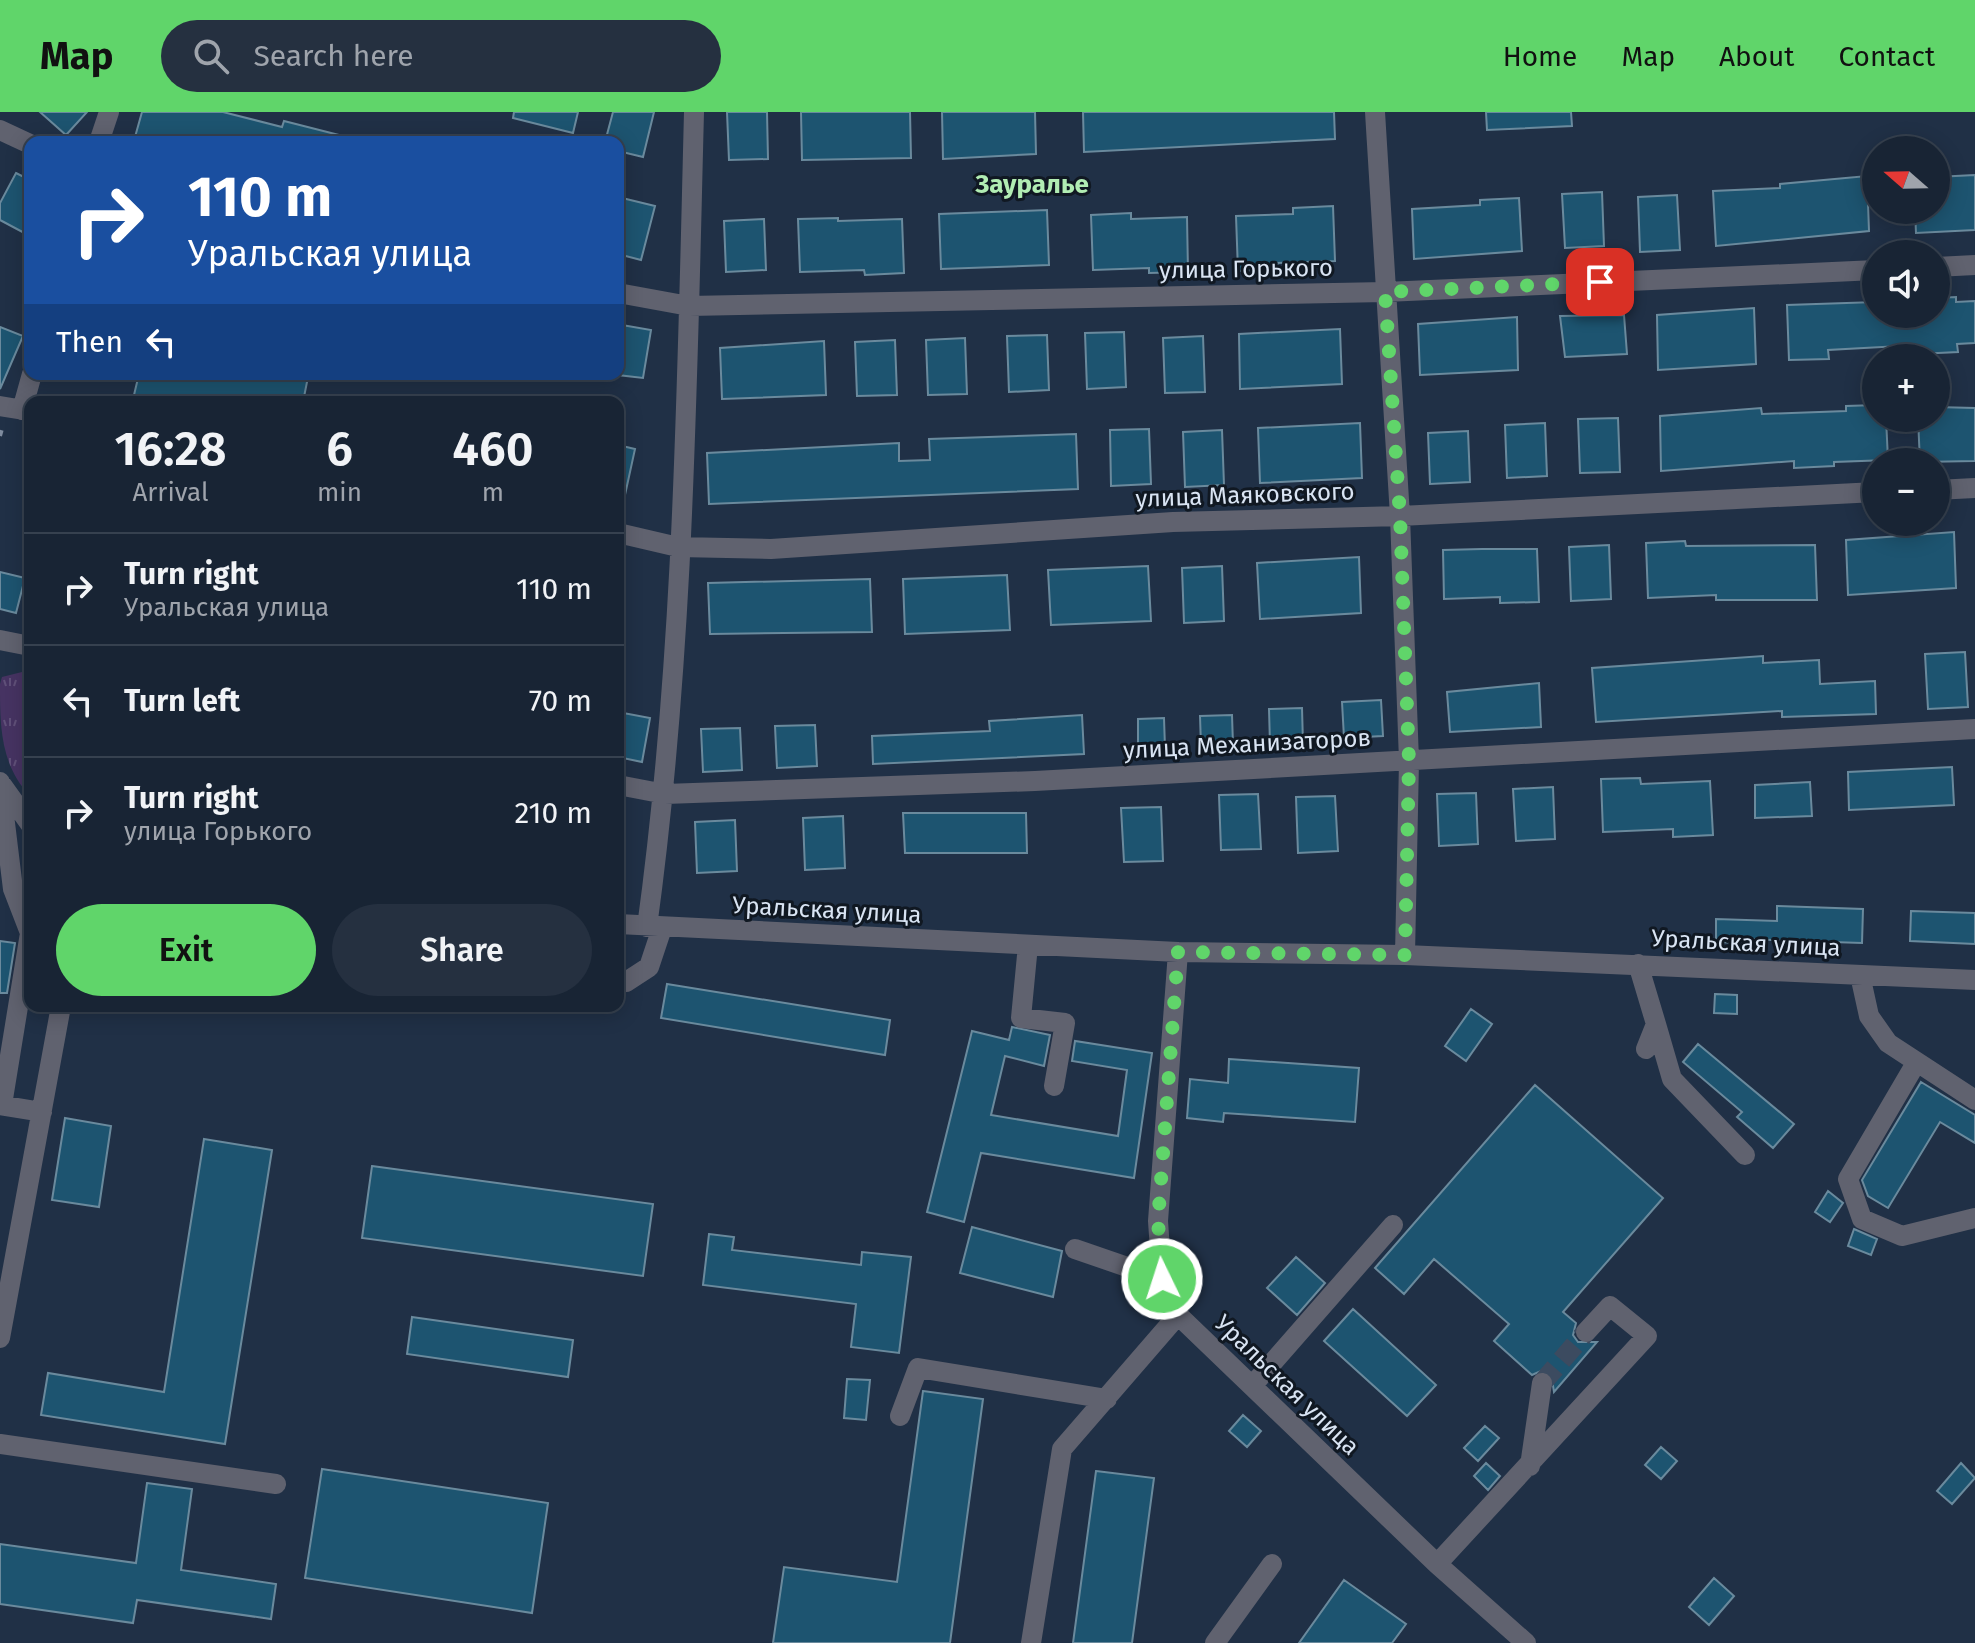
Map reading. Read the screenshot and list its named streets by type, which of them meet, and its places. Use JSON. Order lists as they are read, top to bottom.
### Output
{
  "streets": {
    "street": [
      "улица Горького",
      "улица Маяковского",
      "улица Механизаторов",
      "Уральская улица"
    ]
  },
  "districts": ["Зауралье"],
  "north": "left",
  "page": {
    "header": "Map",
    "search": "Search here",
    "nav": [
      "Home",
      "Map",
      "About",
      "Contact"
    ],
    "map_buttons": ["+", "−"],
    "turn": ["110 m", "Уральская улица"],
    "then": "Then",
    "eta": [
      "16:28",
      "Arrival",
      "6",
      "min",
      "460",
      "m"
    ],
    "list": [
      {
        "name": "Turn right",
        "note": "Уральская улица",
        "value": "110 m"
      },
      {
        "name": "Turn left",
        "value": "70 m"
      },
      {
        "name": "Turn right",
        "note": "улица Горького",
        "value": "210 m"
      }
    ],
    "buttons": ["Exit", "Share"]
  }
}
